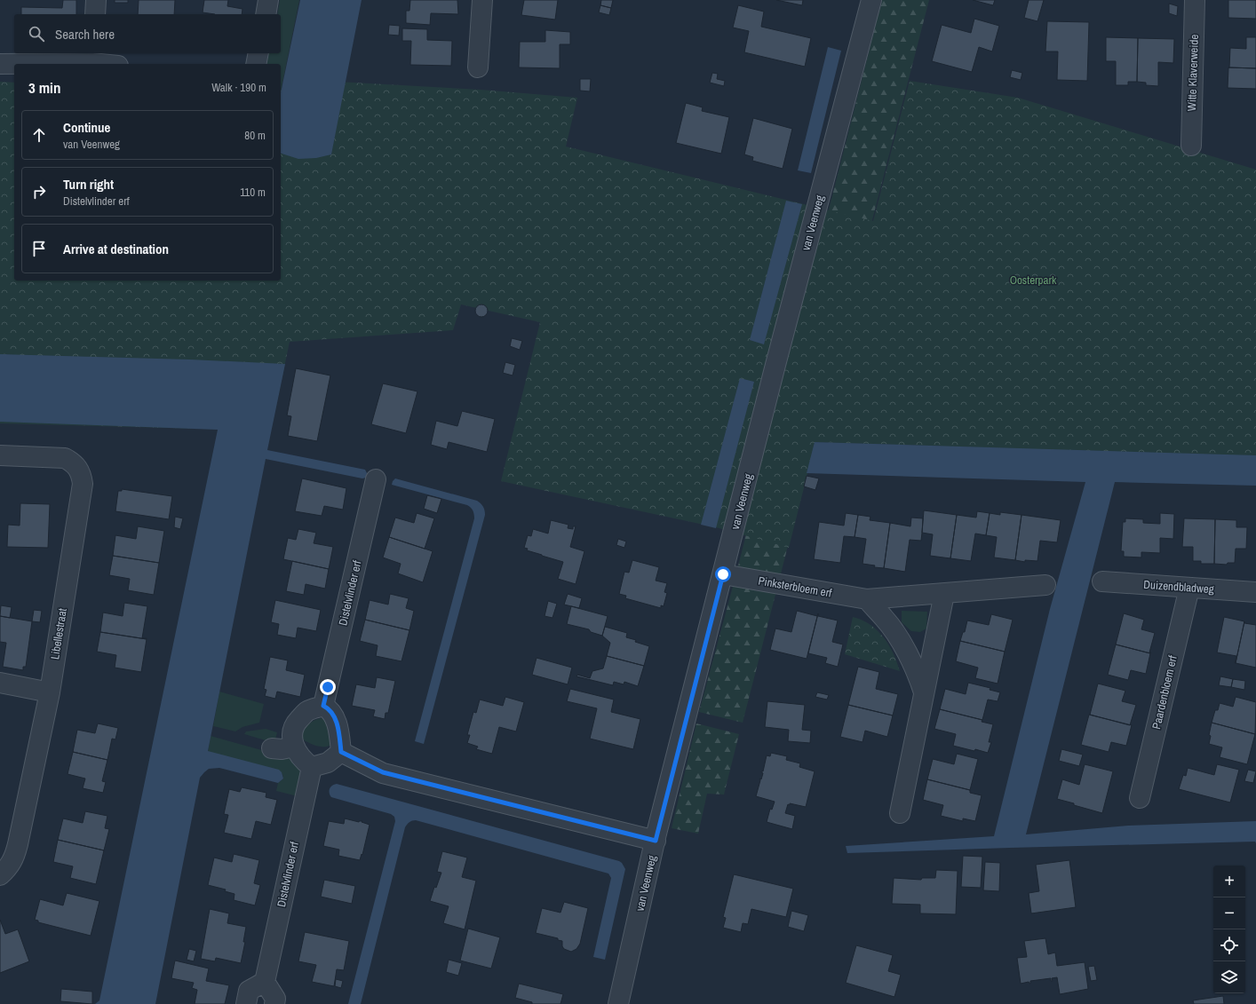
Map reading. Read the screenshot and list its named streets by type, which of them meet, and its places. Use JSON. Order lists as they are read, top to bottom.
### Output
{
  "streets": {
    "street": [
      "Witte Klaverweide",
      "van Veenweg",
      "Pinksterbloem erf",
      "Duizendbladweg",
      "Distelvlinder erf",
      "Libellestraat",
      "Paardenbloem erf"
    ]
  },
  "crossings": [
    ["van Veenweg", "Pinksterbloem erf"],
    ["Duizendbladweg", "Paardenbloem erf"]
  ],
  "parks": ["Oosterpark"],
  "page": {
    "search": "Search here",
    "heading": ["3 min", "Walk · 190 m"],
    "list": [
      ["Continue", "van Veenweg", "80 m"],
      ["Turn right", "Distelvlinder erf", "110 m"],
      "Arrive at destination"
    ],
    "map_buttons": ["+", "−"]
  }
}
